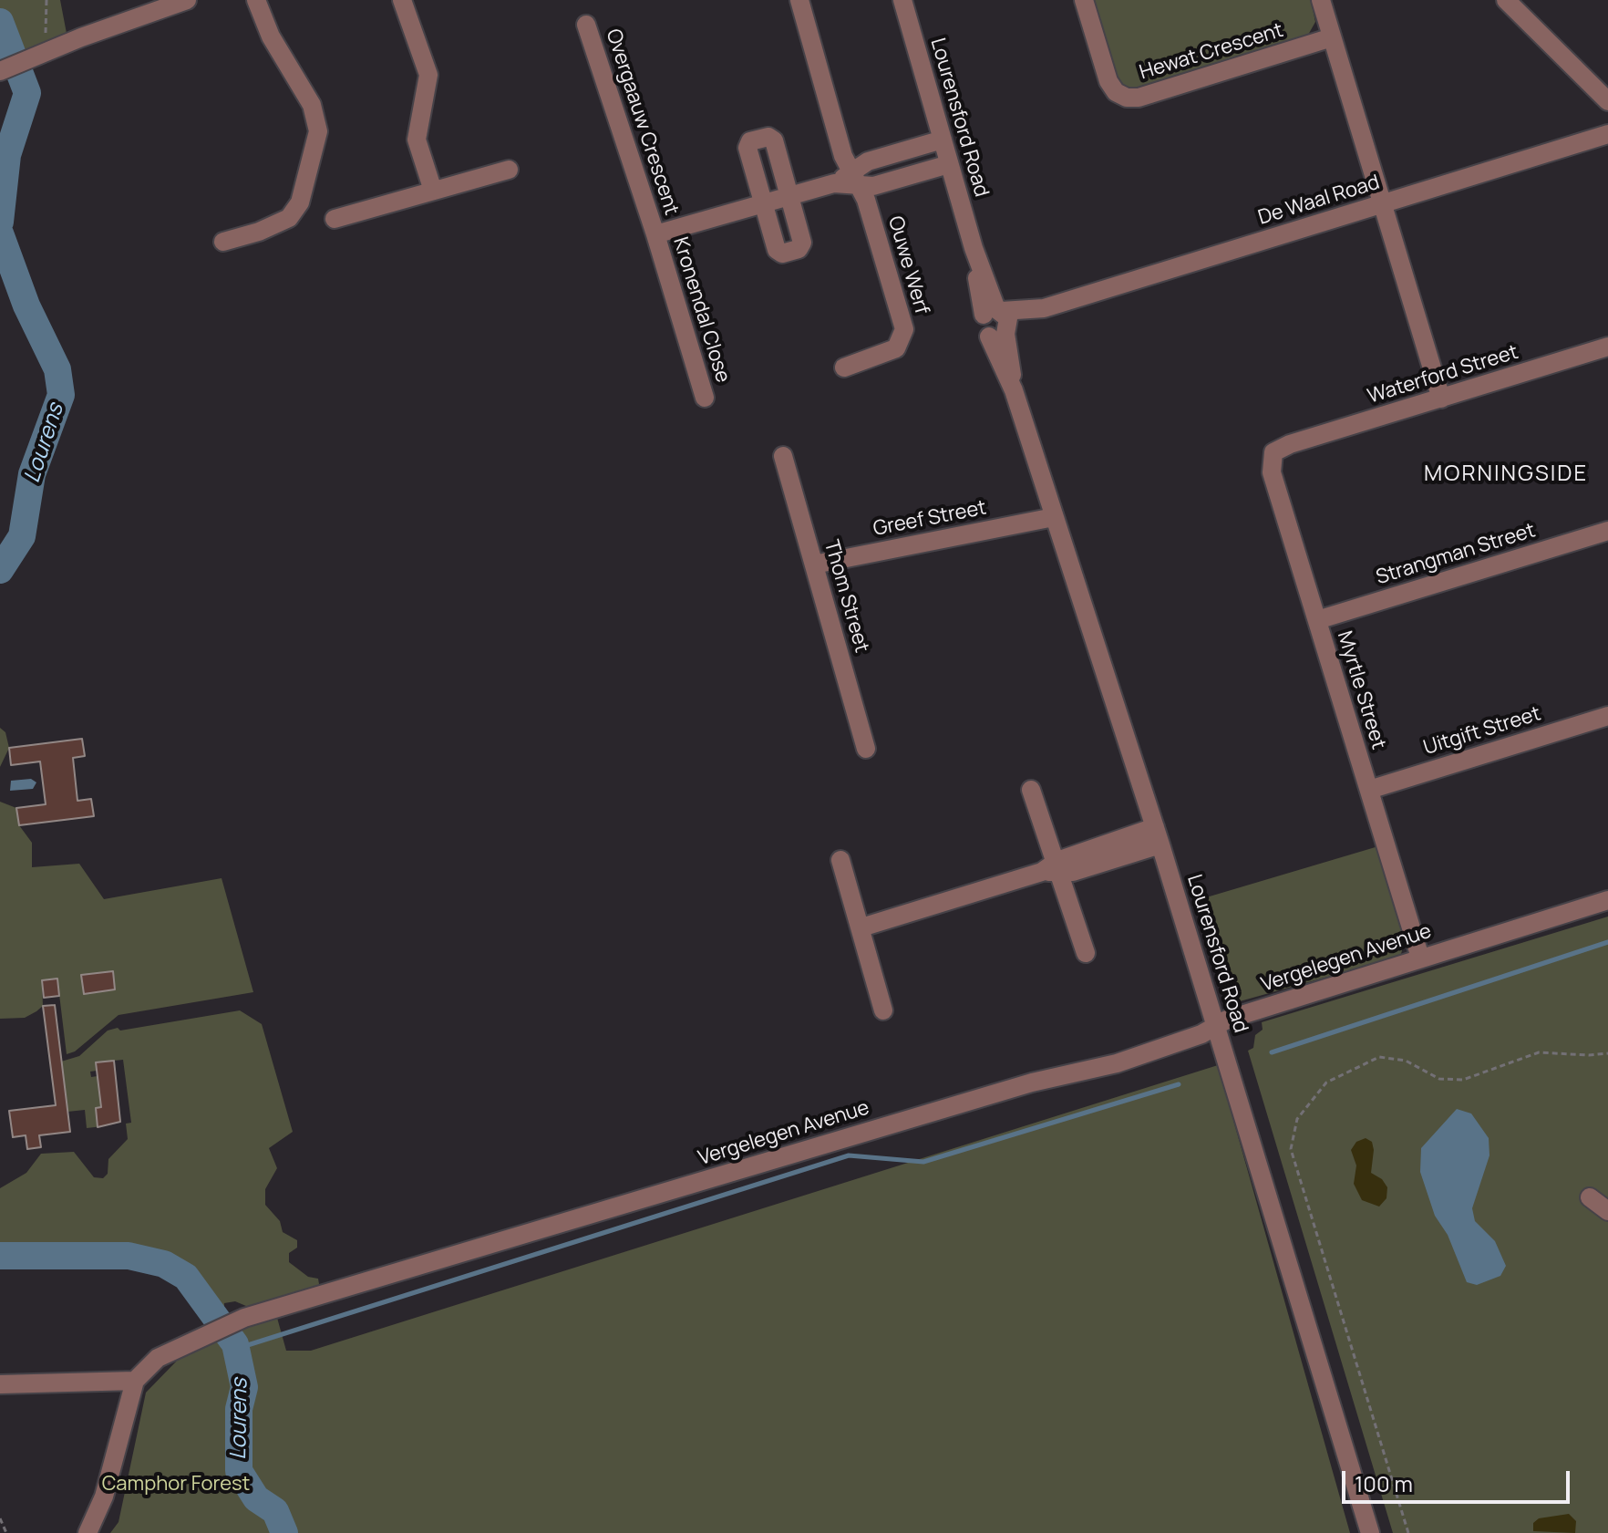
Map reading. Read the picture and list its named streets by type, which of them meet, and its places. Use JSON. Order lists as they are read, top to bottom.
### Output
{
  "streets": {
    "street": [
      "Hewat Crescent",
      "Lourensford Road",
      "Overgaauw Crescent",
      "De Waal Road",
      "Ouwe Werf",
      "Kronendal Close",
      "Waterford Street",
      "Greef Street",
      "Strangman Street",
      "Thom Street",
      "Myrtle Street",
      "Uitgift Street",
      "Vergelegen Avenue"
    ]
  },
  "crossings": [
    ["Lourensford Road", "De Waal Road"],
    ["Lourensford Road", "Greef Street"],
    ["Lourensford Road", "Vergelegen Avenue"],
    ["Overgaauw Crescent", "Kronendal Close"],
    ["Waterford Street", "Myrtle Street"],
    ["Greef Street", "Thom Street"],
    ["Strangman Street", "Myrtle Street"],
    ["Myrtle Street", "Uitgift Street"],
    ["Myrtle Street", "Vergelegen Avenue"]
  ],
  "districts": ["MORNINGSIDE"],
  "water": ["Lourens"],
  "parks": ["Camphor Forest"],
  "scale_bar": "100 m"
}
